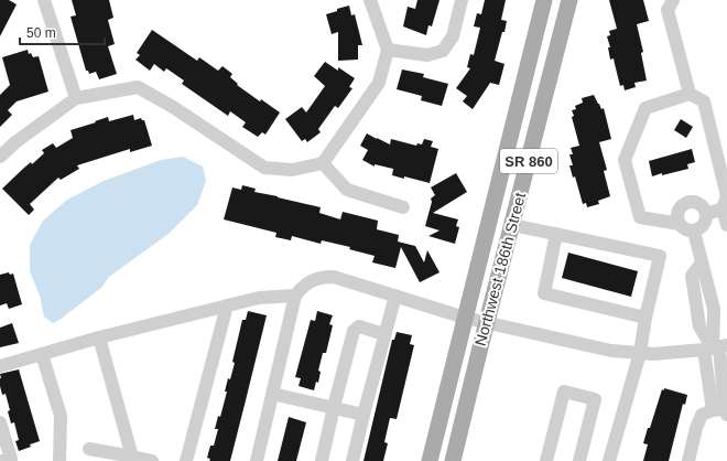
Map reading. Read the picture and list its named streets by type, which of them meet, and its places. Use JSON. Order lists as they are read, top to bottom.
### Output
{
  "streets": {
    "main road": ["SR 860", "Northwest 186th Street"]
  },
  "scale_bar": "50 m"
}
